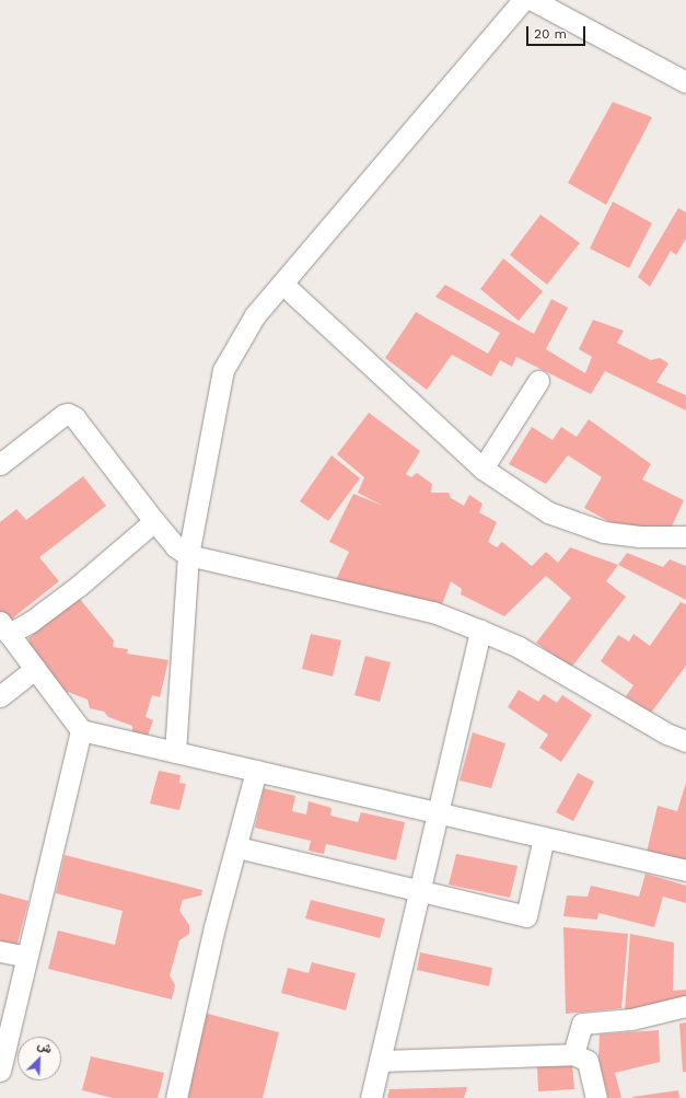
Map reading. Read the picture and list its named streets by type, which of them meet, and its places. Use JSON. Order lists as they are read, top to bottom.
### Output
{
  "scale_bar": "20 m",
  "north": "top right"
}
